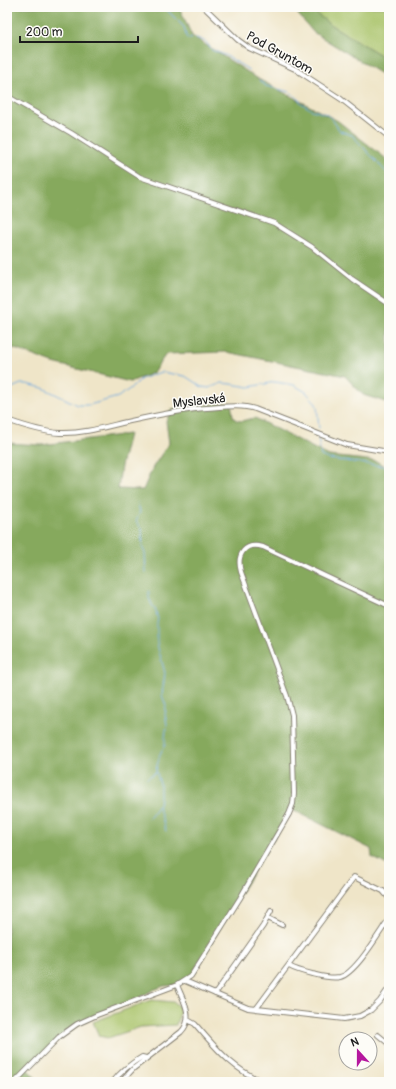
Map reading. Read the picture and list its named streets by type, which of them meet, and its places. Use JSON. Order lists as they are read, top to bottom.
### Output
{
  "streets": {
    "street": ["Pod Gruntom", "Myslavská"]
  },
  "scale_bar": "200 m",
  "north": "top"
}
